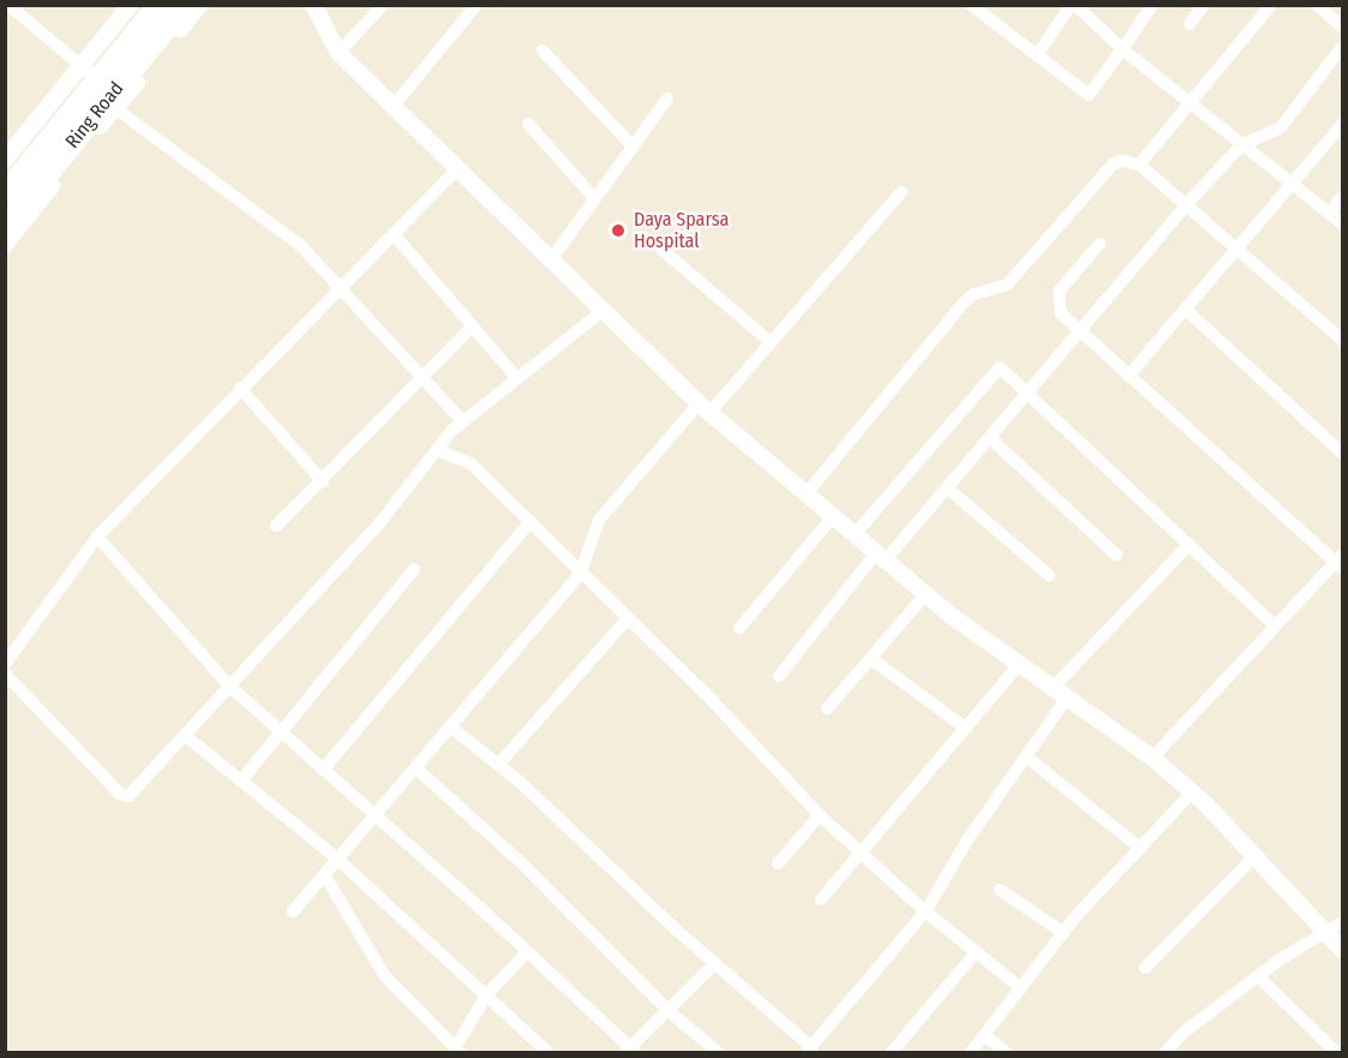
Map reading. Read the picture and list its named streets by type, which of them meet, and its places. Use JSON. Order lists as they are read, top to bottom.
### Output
{
  "streets": {
    "highway": ["Ring Road"]
  },
  "places": ["Daya Sparsa Hospital"]
}
